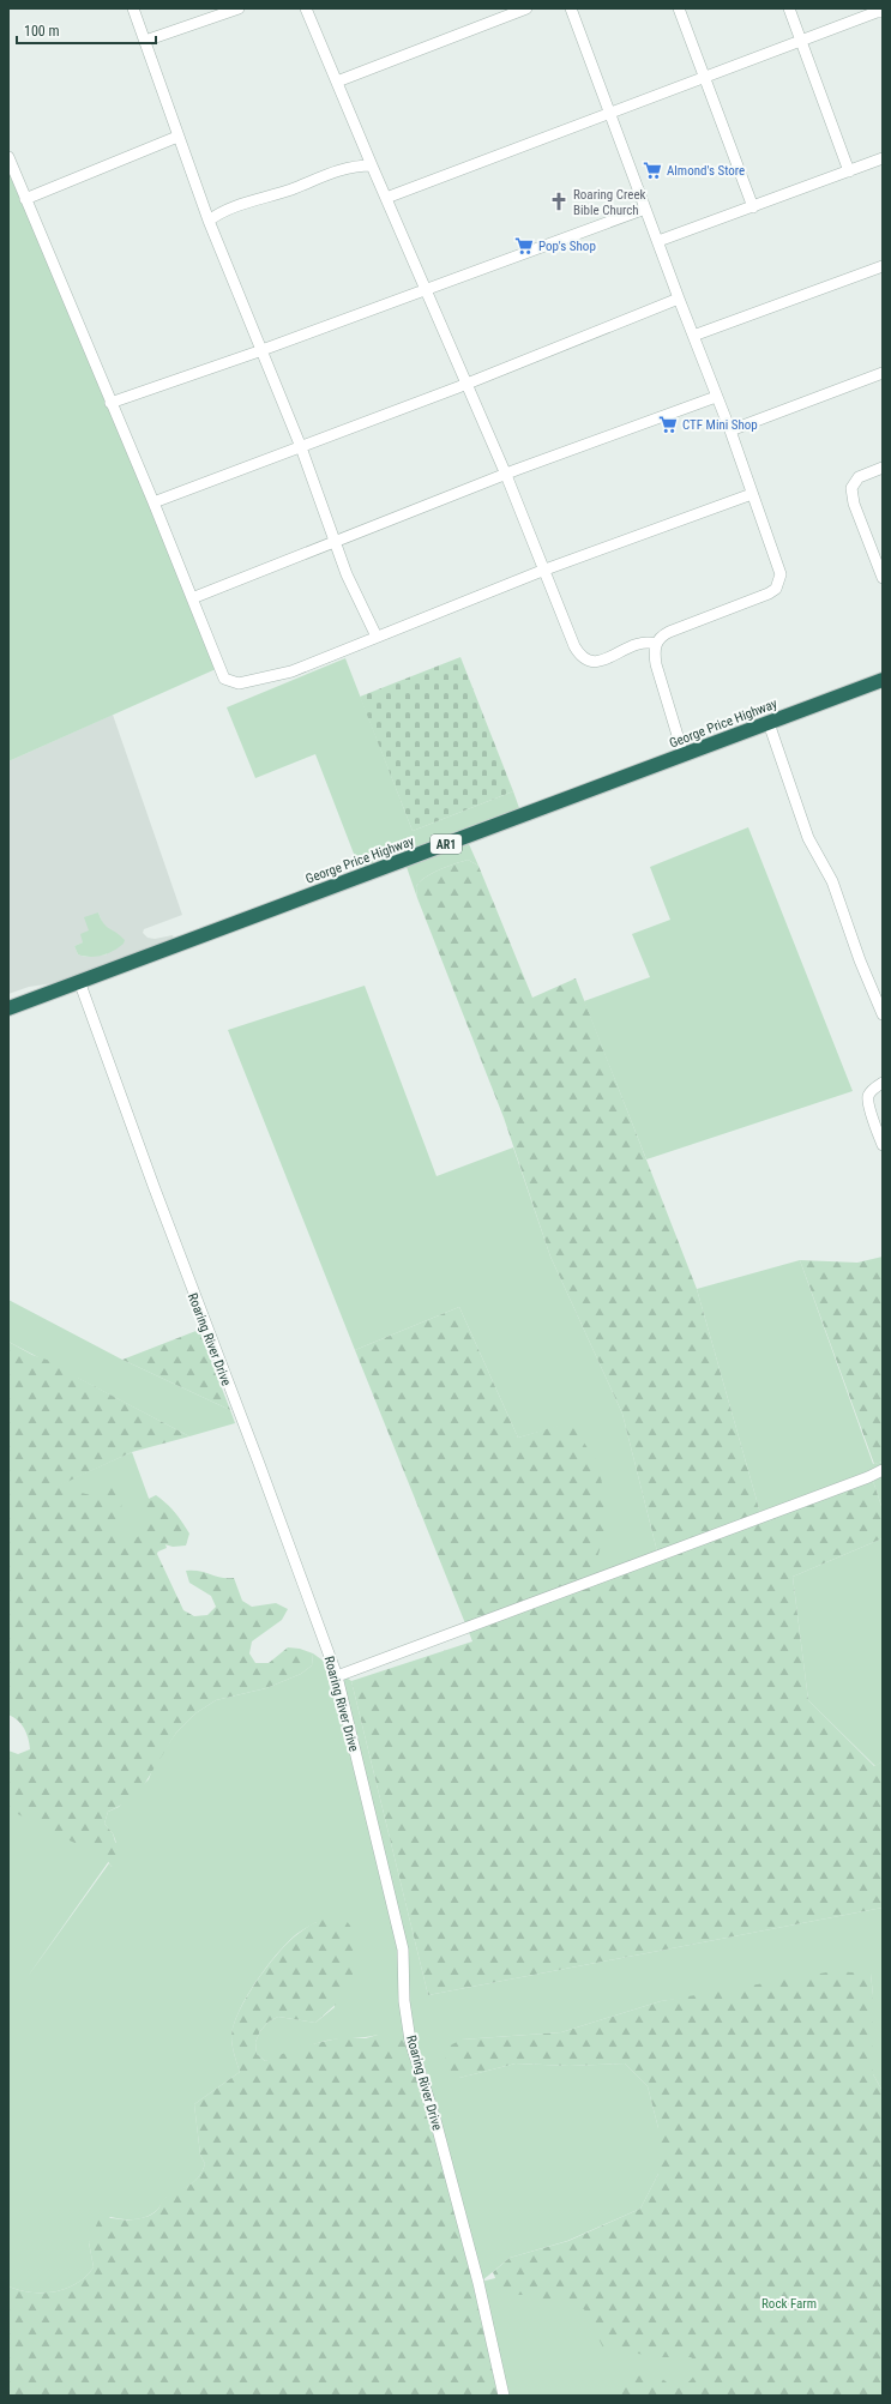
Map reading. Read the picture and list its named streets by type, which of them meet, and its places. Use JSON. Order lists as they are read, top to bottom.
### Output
{
  "streets": {
    "highway": ["George Price Highway", "AR1"],
    "street": ["Roaring River Drive"]
  },
  "crossings": [
    ["George Price Highway", "Roaring River Drive"]
  ],
  "parks": ["Rock Farm"],
  "places": {
    "supermarket": ["Almond's Store", "Pop's Shop", "CTF Mini Shop"],
    "church": ["Roaring Creek Bible Church"]
  },
  "scale_bar": "100 m"
}
